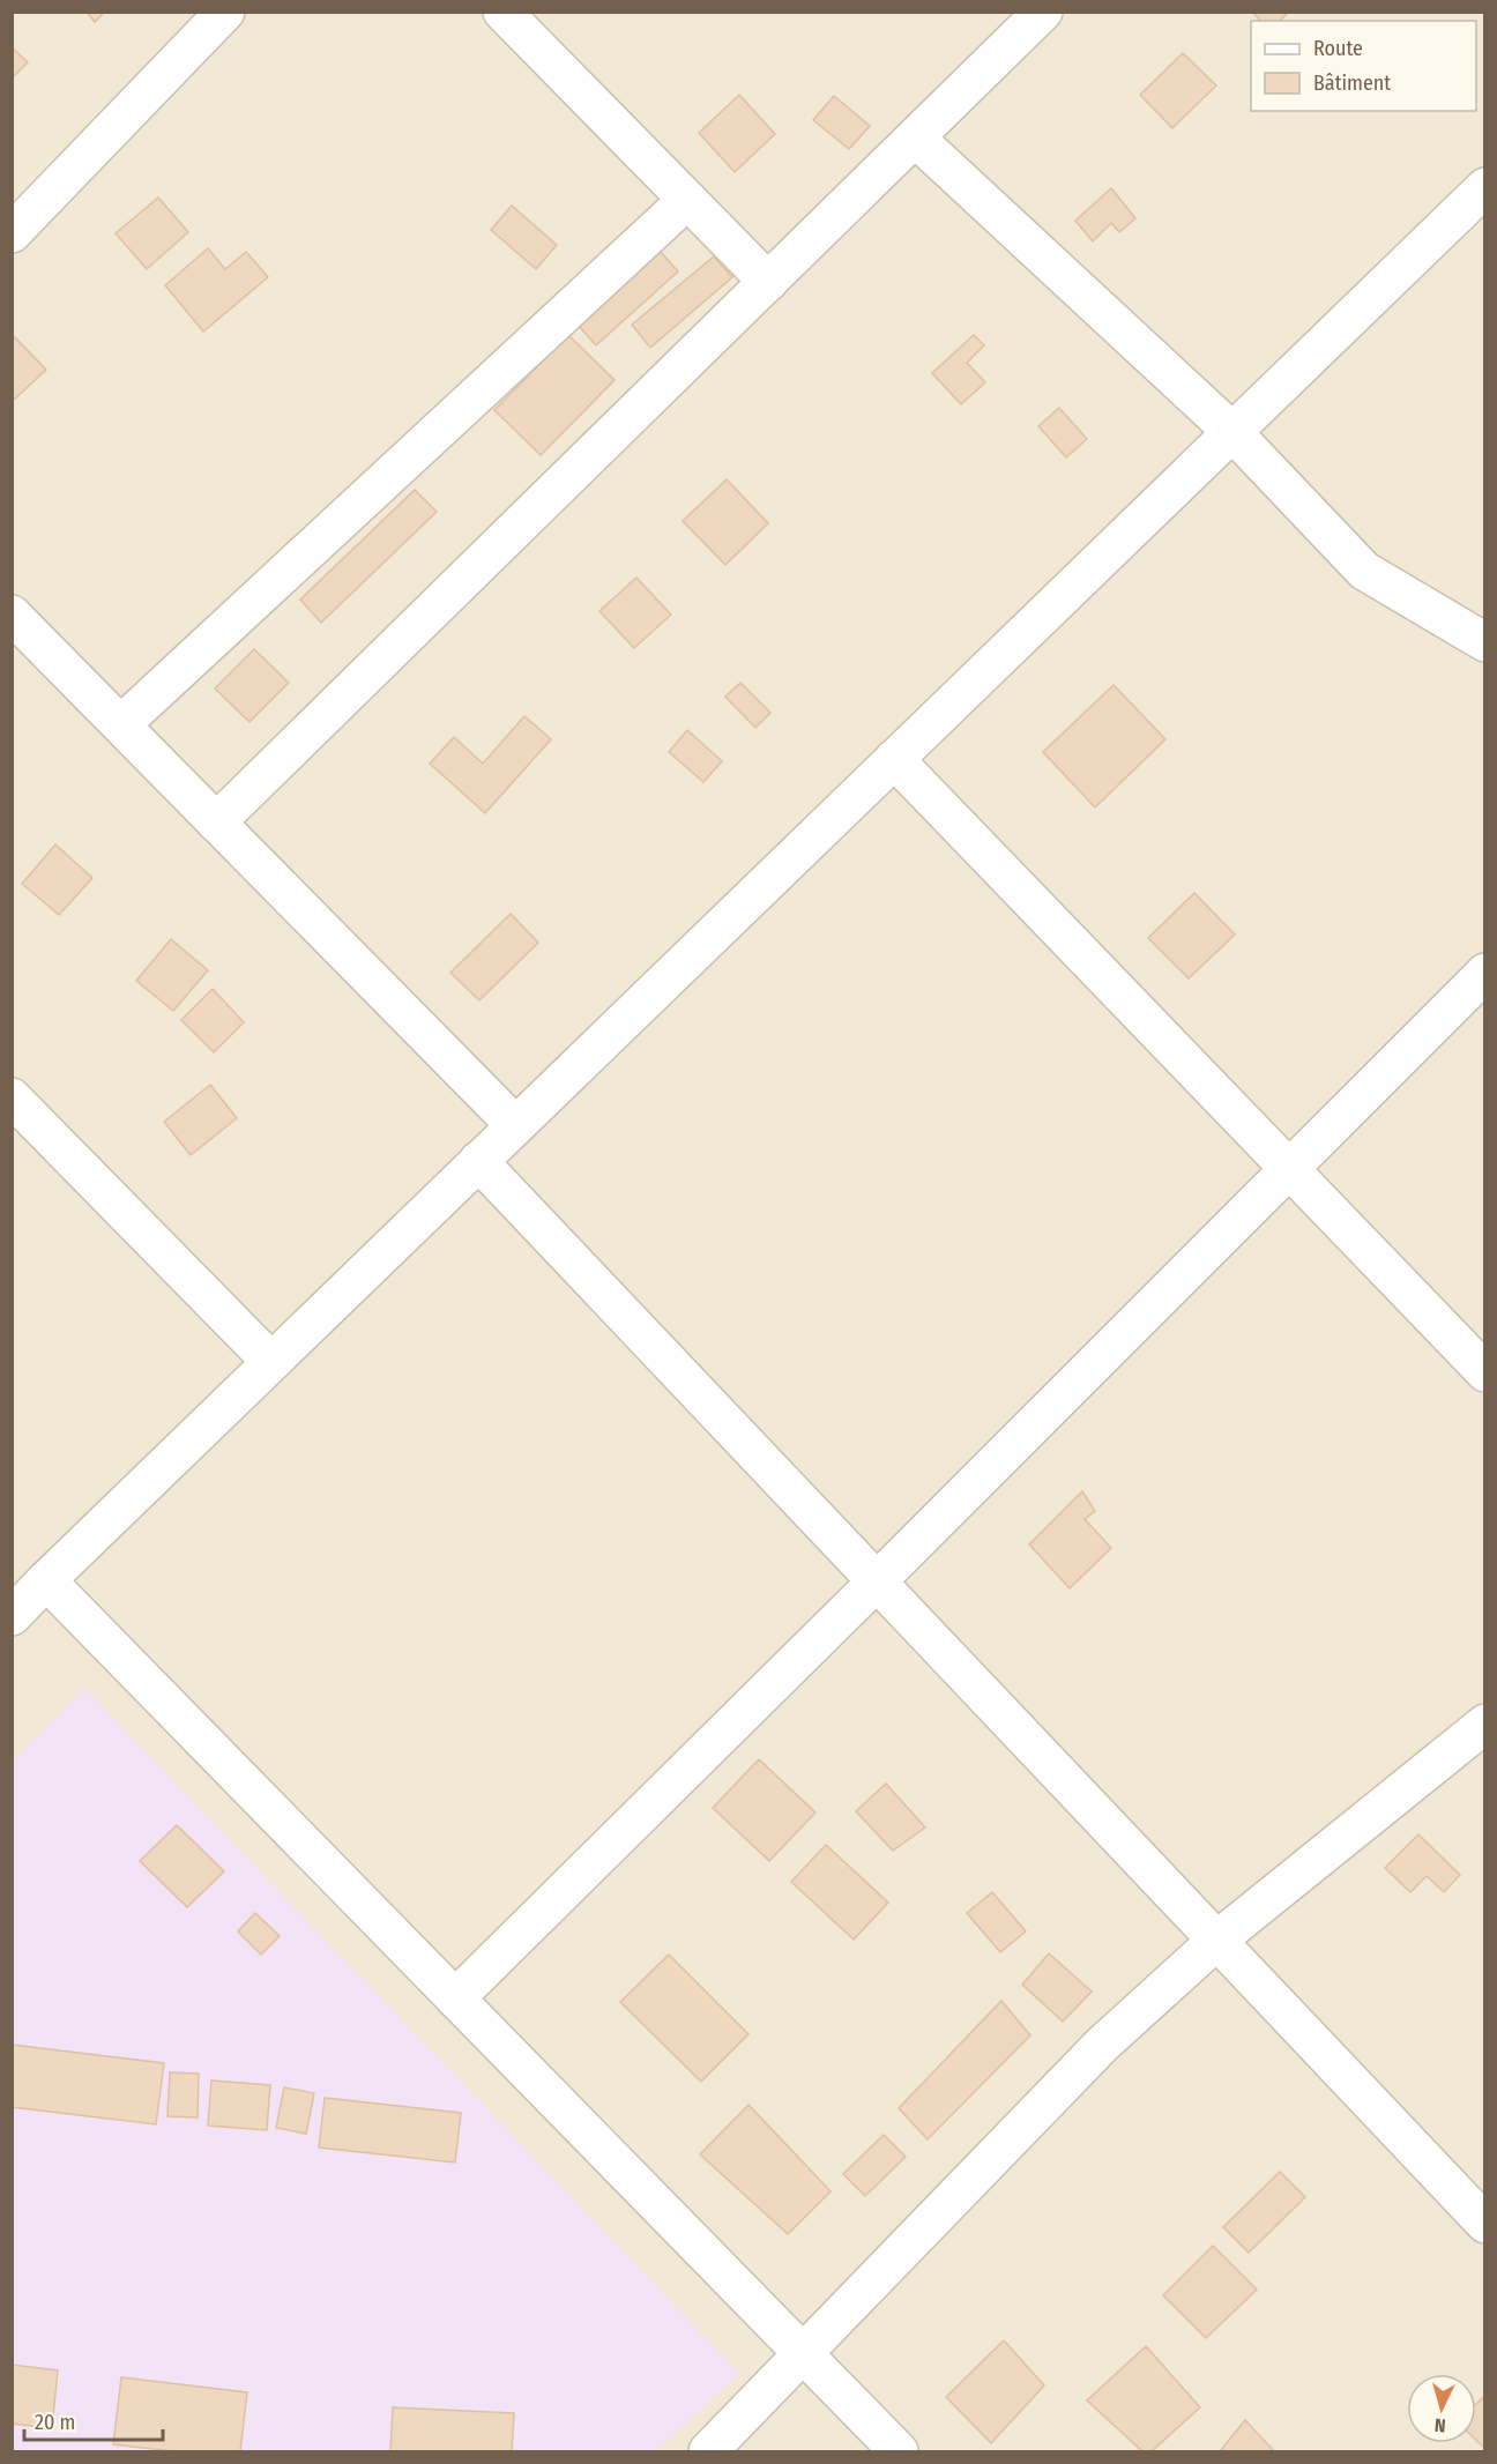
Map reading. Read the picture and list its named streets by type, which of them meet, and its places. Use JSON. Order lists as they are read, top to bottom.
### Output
{
  "legend": ["Route", "Bâtiment"],
  "scale_bar": "20 m",
  "north": "bottom"
}
